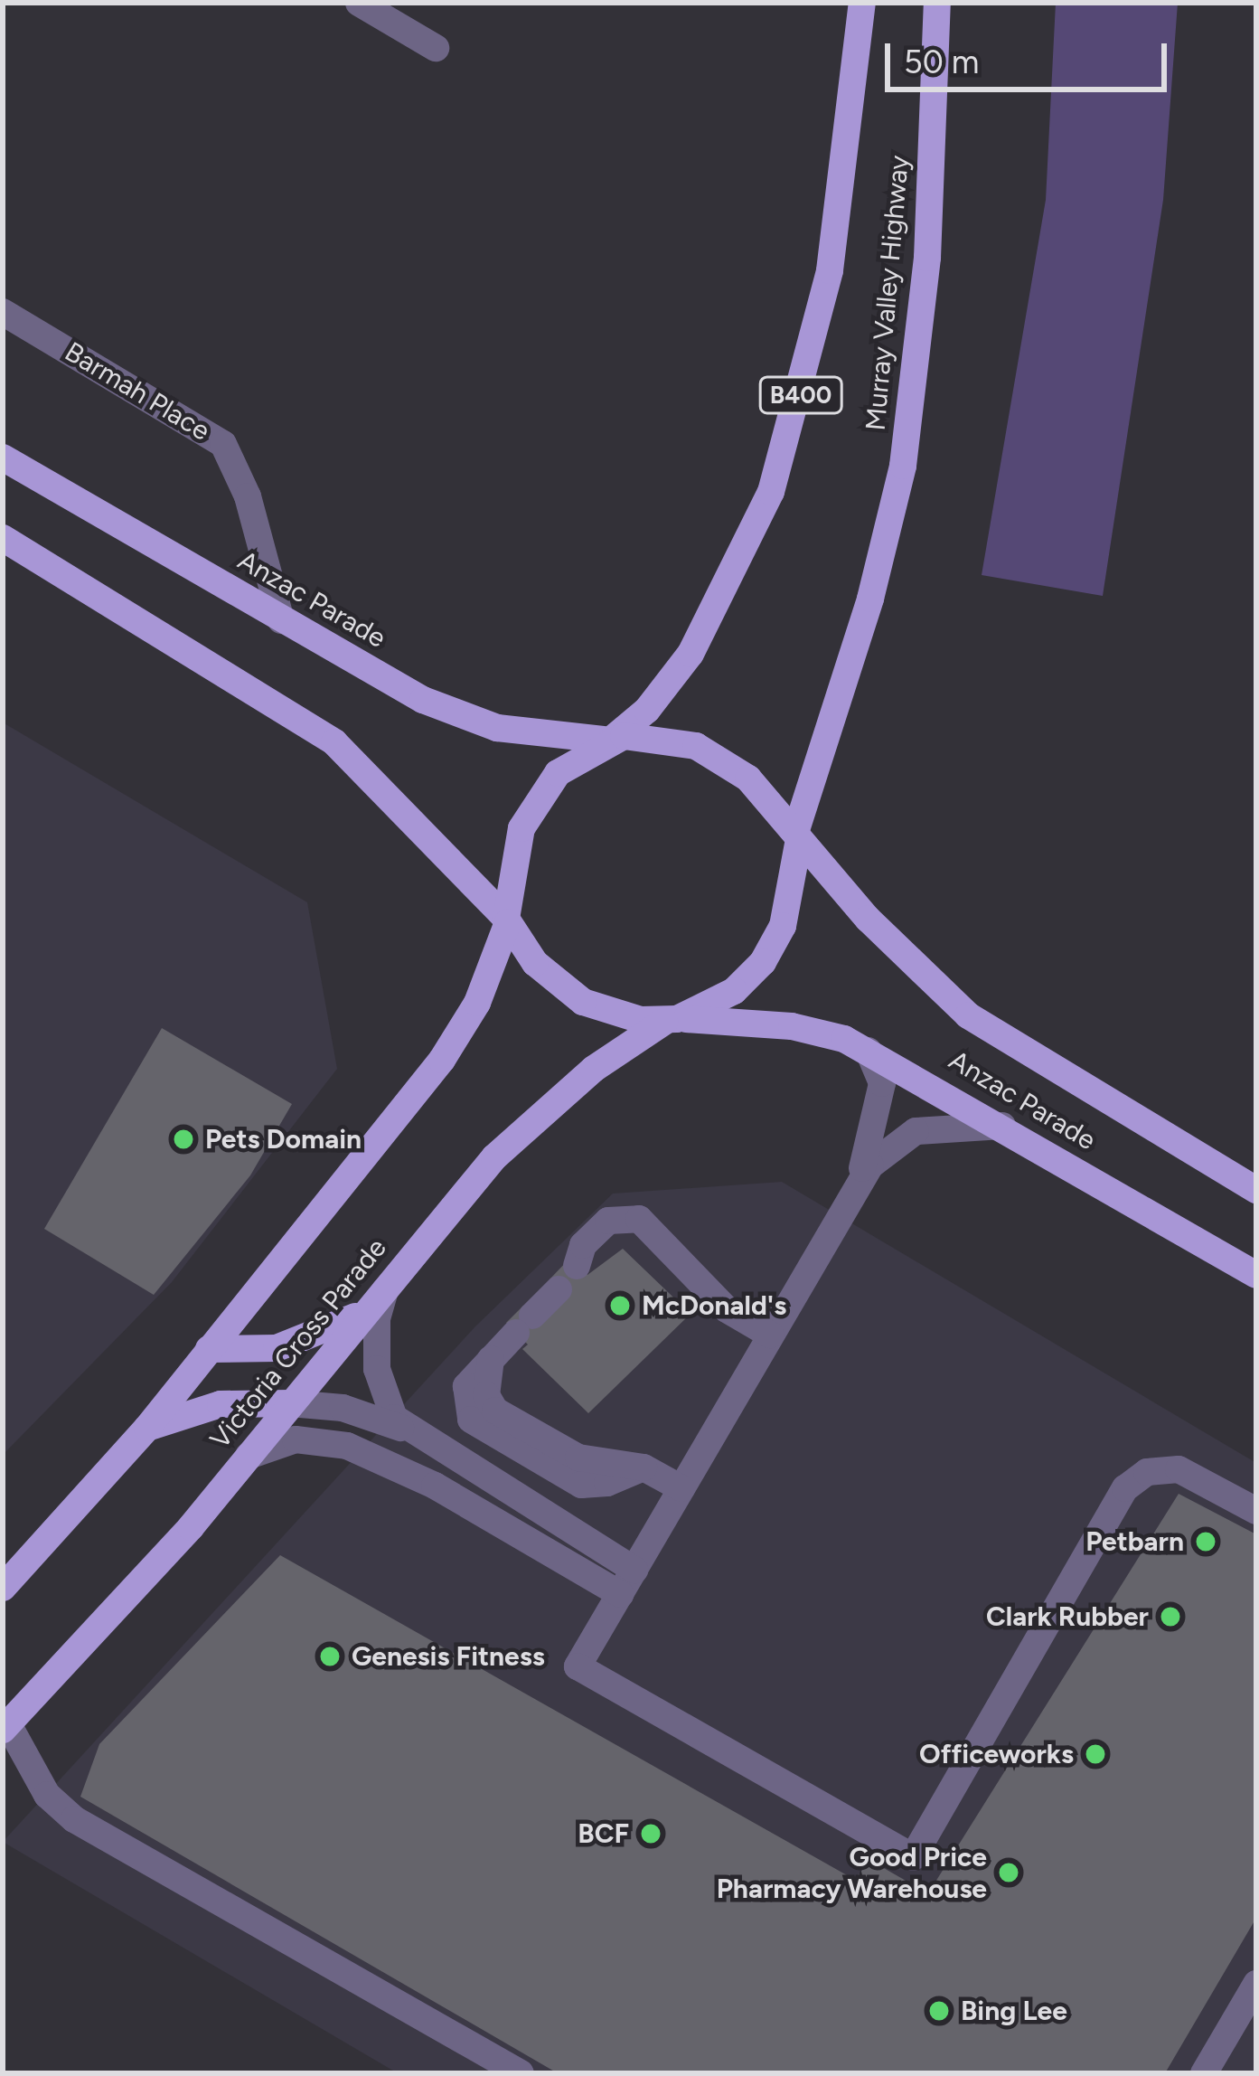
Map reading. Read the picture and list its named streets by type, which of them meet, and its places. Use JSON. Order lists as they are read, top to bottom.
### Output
{
  "streets": {
    "main road": [
      "Murray Valley Highway",
      "B400",
      "Anzac Parade",
      "Victoria Cross Parade"
    ],
    "street": ["Barmah Place"]
  },
  "crossings": [
    ["Murray Valley Highway", "B400"],
    ["Murray Valley Highway", "Anzac Parade"],
    ["Murray Valley Highway", "Victoria Cross Parade"],
    ["Barmah Place", "Anzac Parade"],
    ["B400", "Anzac Parade"],
    ["B400", "Victoria Cross Parade"],
    ["Anzac Parade", "Victoria Cross Parade"]
  ],
  "places": [
    "Pets Domain",
    "McDonald's",
    "Petbarn",
    "Clark Rubber",
    "Genesis Fitness",
    "Officeworks",
    "BCF",
    "Good Price Pharmacy Warehouse",
    "Bing Lee"
  ],
  "scale_bar": "50 m"
}
